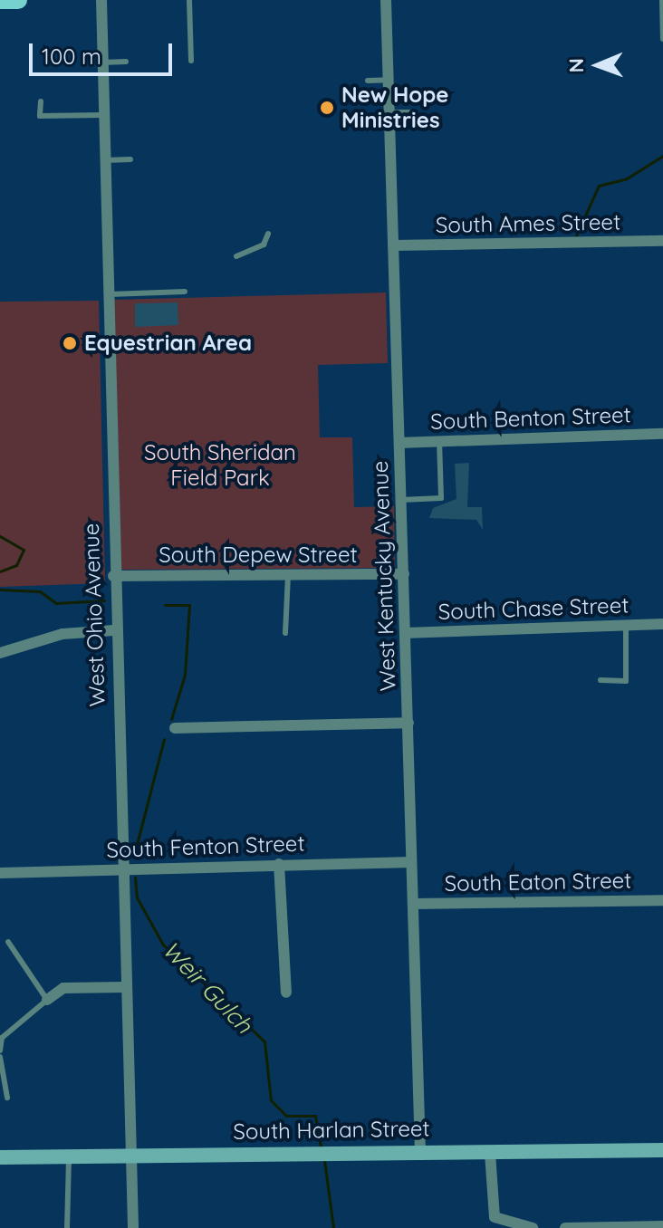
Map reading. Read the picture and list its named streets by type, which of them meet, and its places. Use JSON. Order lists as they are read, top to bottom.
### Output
{
  "streets": {
    "street": [
      "South Ames Street",
      "South Benton Street",
      "South Depew Street",
      "West Kentucky Avenue",
      "South Chase Street",
      "West Ohio Avenue",
      "South Fenton Street",
      "South Eaton Street",
      "South Harlan Street"
    ]
  },
  "crossings": [
    ["South Ames Street", "West Kentucky Avenue"],
    ["South Benton Street", "West Kentucky Avenue"],
    ["South Depew Street", "West Kentucky Avenue"],
    ["South Depew Street", "West Ohio Avenue"],
    ["West Kentucky Avenue", "South Chase Street"],
    ["West Kentucky Avenue", "South Fenton Street"],
    ["West Kentucky Avenue", "South Eaton Street"],
    ["West Kentucky Avenue", "South Harlan Street"],
    ["West Ohio Avenue", "South Fenton Street"],
    ["West Ohio Avenue", "South Harlan Street"]
  ],
  "water": ["Weir Gulch"],
  "parks": ["South Sheridan Field Park"],
  "places": ["New Hope Ministries", "Equestrian Area"],
  "scale_bar": "100 m",
  "north": "left"
}
